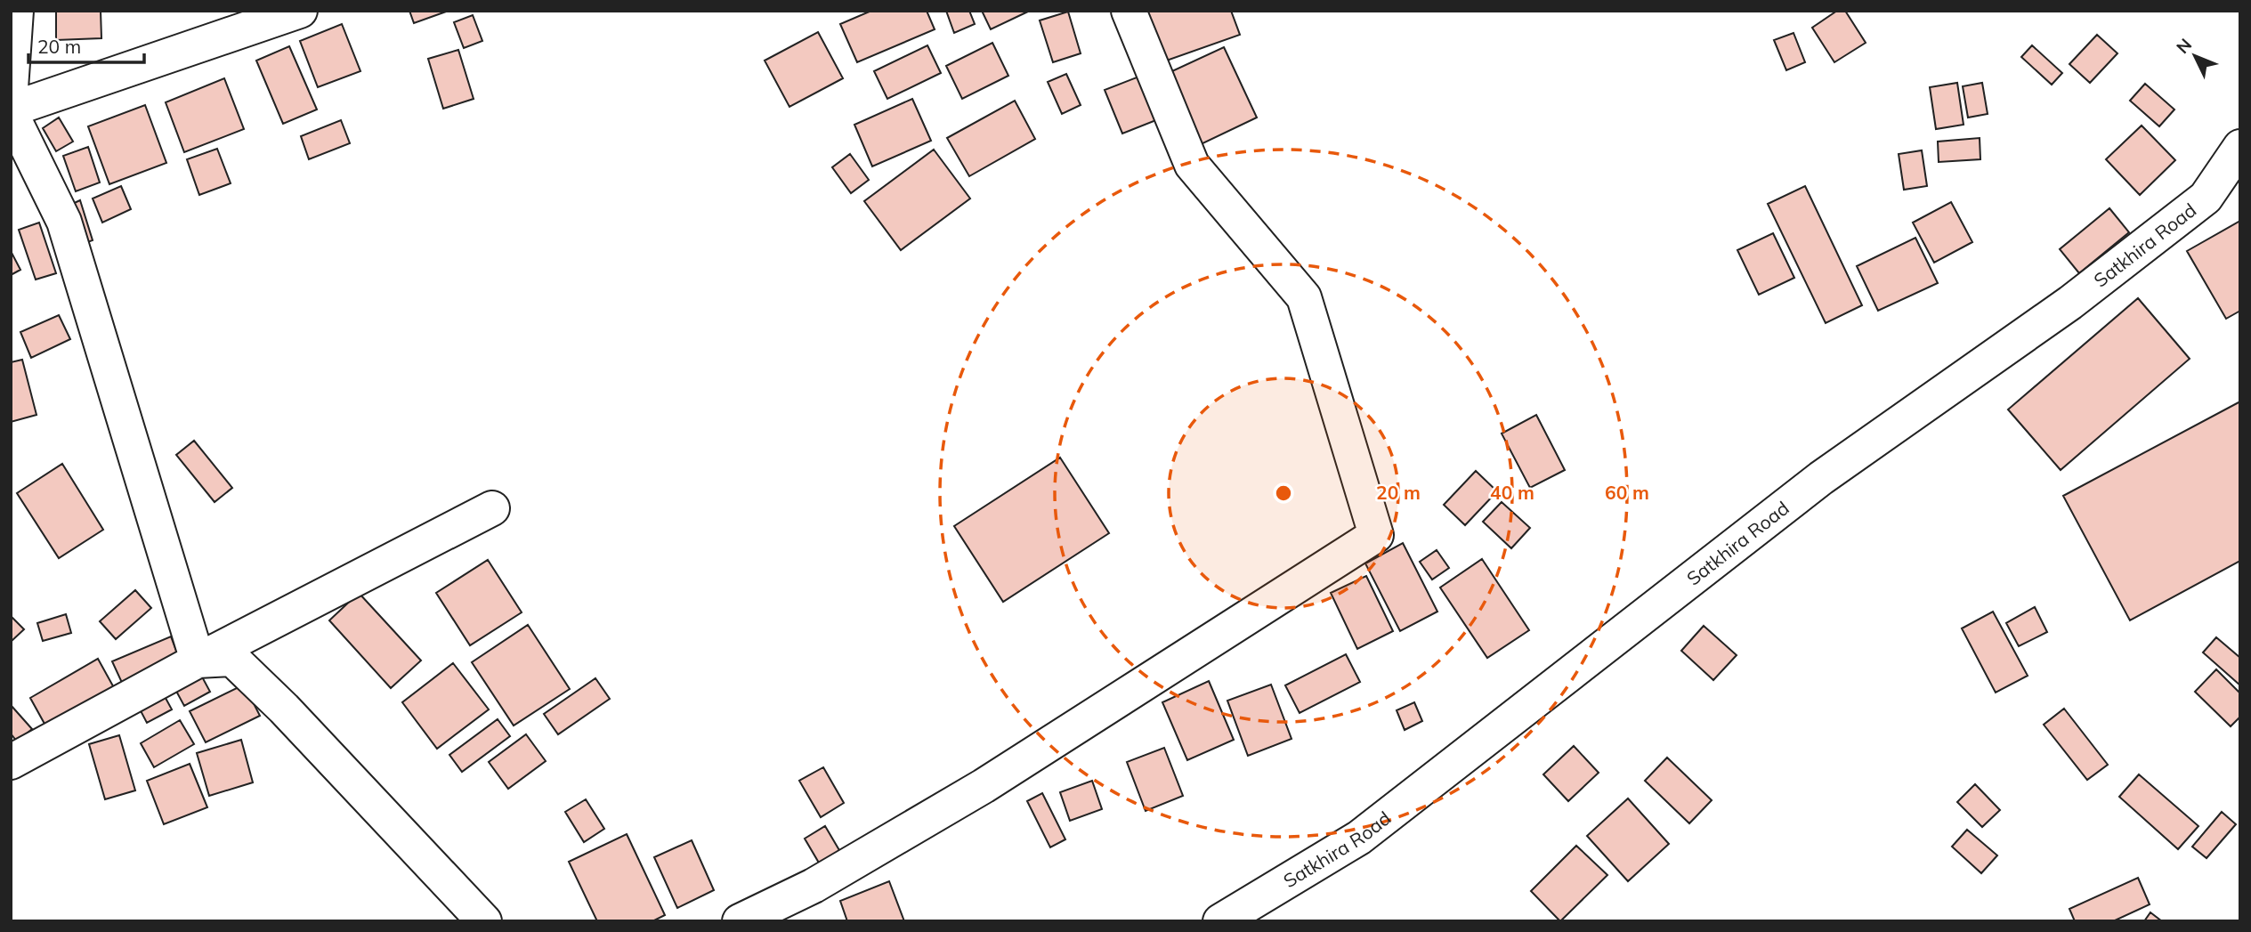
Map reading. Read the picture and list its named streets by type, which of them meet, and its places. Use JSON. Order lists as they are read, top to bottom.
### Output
{
  "streets": {
    "street": ["Satkhira Road"]
  },
  "scale_bar": "20 m",
  "north": "top left",
  "rings": ["20 m", "40 m", "60 m"]
}
